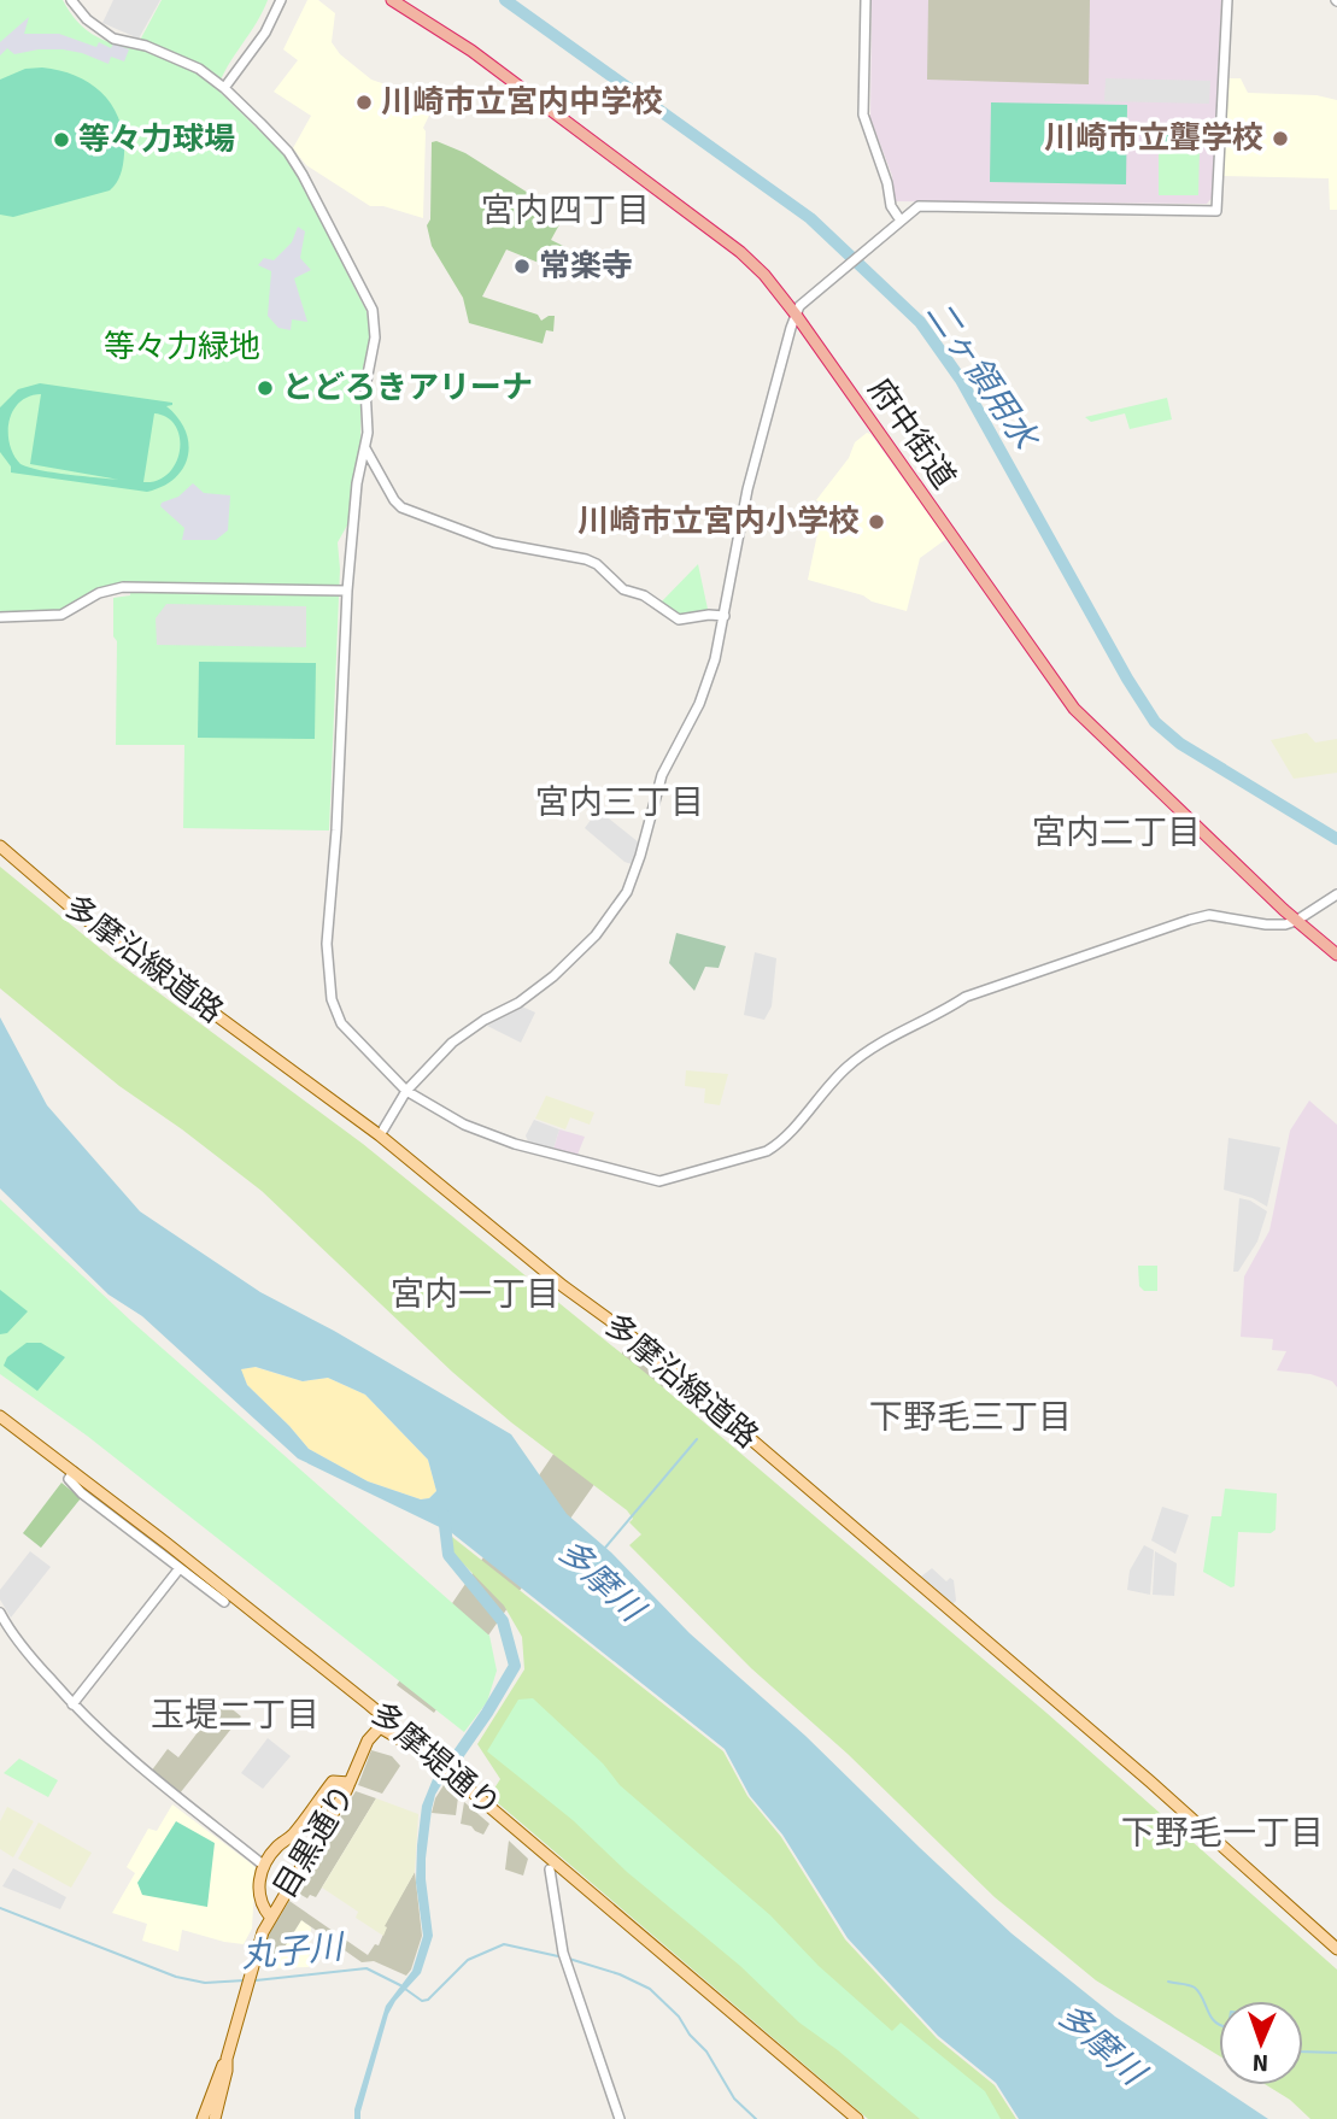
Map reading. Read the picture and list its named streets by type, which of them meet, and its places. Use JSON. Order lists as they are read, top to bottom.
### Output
{
  "streets": {
    "highway": ["府中街道"],
    "main road": ["多摩沿線道路", "多摩堤通り", "目黒通り"]
  },
  "crossings": [
    ["多摩堤通り", "目黒通り"]
  ],
  "districts": [
    "宮内四丁目",
    "宮内三丁目",
    "宮内二丁目",
    "宮内一丁目",
    "下野毛三丁目",
    "玉堤二丁目",
    "下野毛一丁目"
  ],
  "water": ["二ヶ領用水", "多摩川", "丸子川"],
  "parks": ["等々力緑地"],
  "places": [
    "川崎市立宮内中学校",
    "川崎市立聾学校",
    "等々力球場",
    "常楽寺",
    "とどろきアリーナ",
    "川崎市立宮内小学校"
  ],
  "north": "bottom"
}
